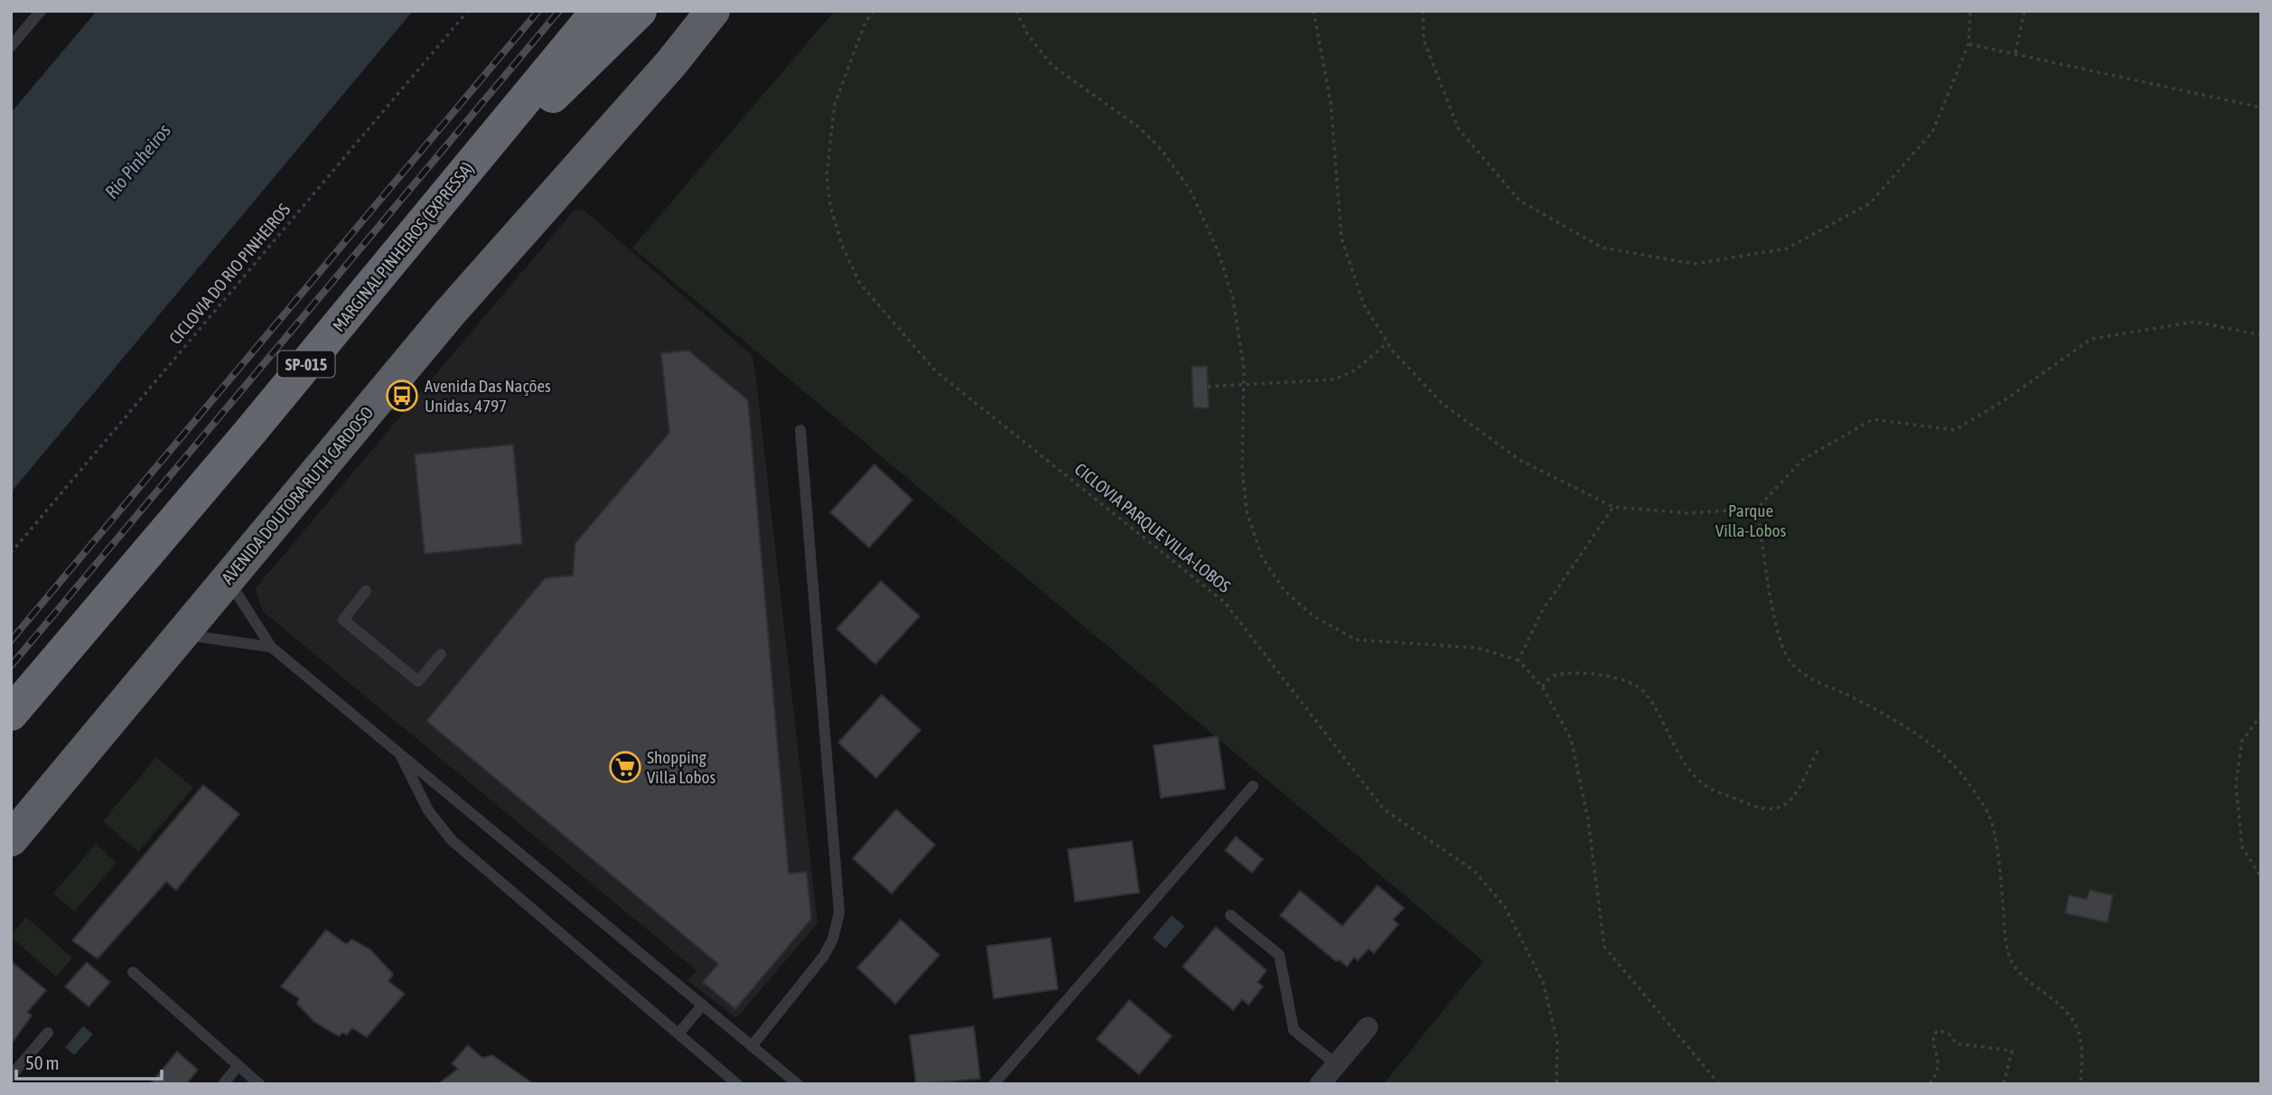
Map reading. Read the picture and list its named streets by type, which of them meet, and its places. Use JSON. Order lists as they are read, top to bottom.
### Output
{
  "streets": {
    "highway": ["MARGINAL PINHEIROS (EXPRESSA)", "SP-015", "AVENIDA DOUTORA RUTH CARDOSO"],
    "path": ["CICLOVIA DO RIO PINHEIROS", "CICLOVIA PARQUE VILLA-LOBOS"]
  },
  "water": ["Rio Pinheiros"],
  "parks": ["Parque Villa-Lobos"],
  "places": {
    "bus stop": ["Avenida Das Nações Unidas, 4797"],
    "supermarket": ["Shopping Villa Lobos"]
  },
  "scale_bar": "50 m"
}
